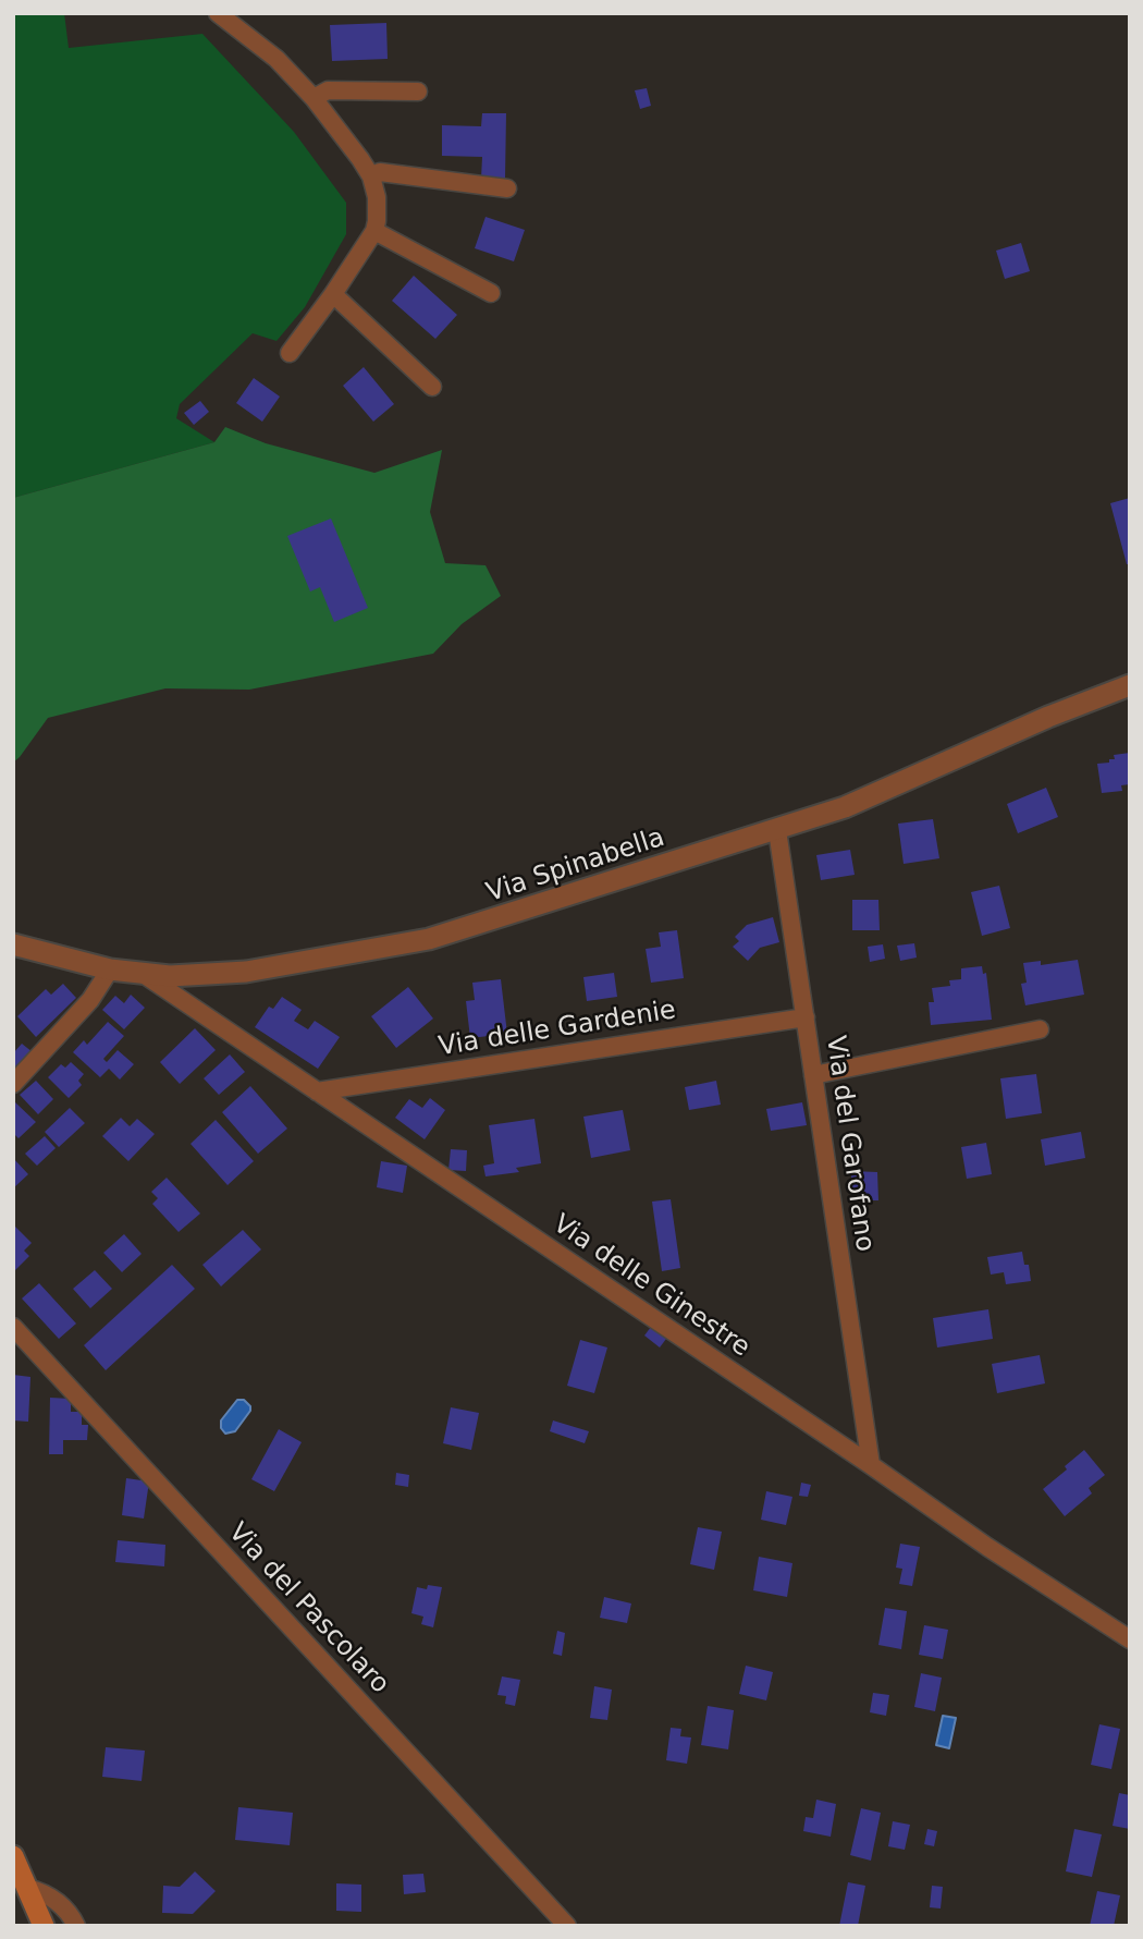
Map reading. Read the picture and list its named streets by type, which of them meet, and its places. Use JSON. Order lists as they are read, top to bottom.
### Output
{
  "streets": {
    "street": [
      "Via Spinabella",
      "Via delle Gardenie",
      "Via del Garofano",
      "Via delle Ginestre",
      "Via del Pascolaro"
    ]
  },
  "crossings": [
    ["Via Spinabella", "Via del Garofano"],
    ["Via Spinabella", "Via delle Ginestre"],
    ["Via delle Gardenie", "Via del Garofano"],
    ["Via delle Gardenie", "Via delle Ginestre"],
    ["Via del Garofano", "Via delle Ginestre"]
  ]
}
